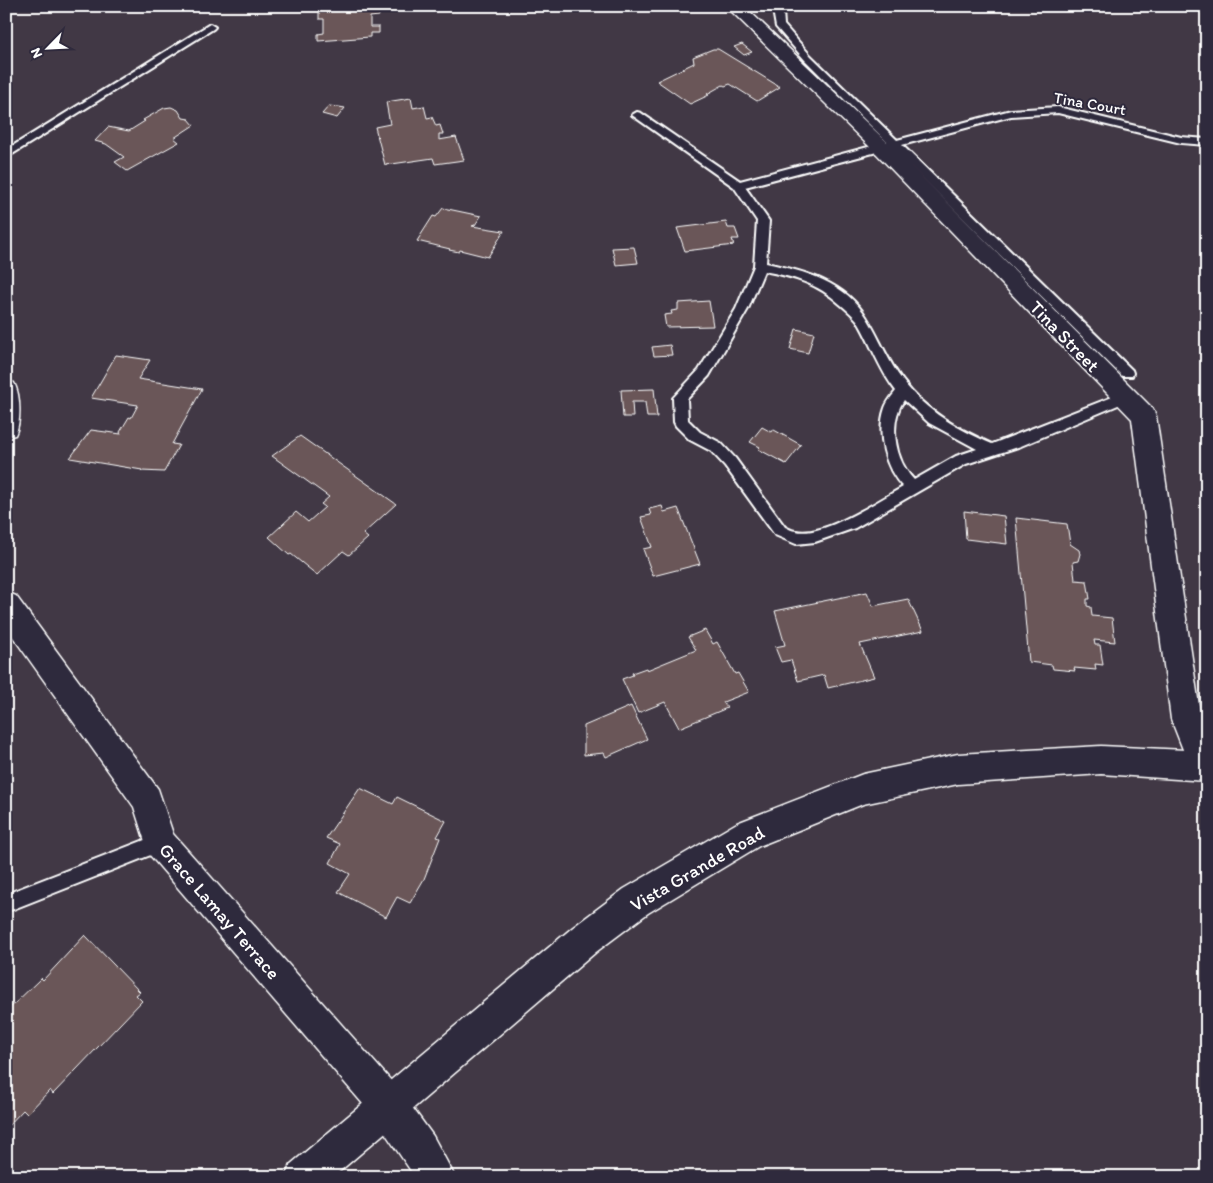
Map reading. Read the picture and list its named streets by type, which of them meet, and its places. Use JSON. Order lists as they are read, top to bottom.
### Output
{
  "streets": {
    "street": ["Tina Street", "Vista Grande Road", "Grace Lamay Terrace"],
    "lane": ["Tina Court"]
  },
  "crossings": [
    ["Tina Court", "Tina Street"],
    ["Tina Street", "Vista Grande Road"],
    ["Vista Grande Road", "Grace Lamay Terrace"]
  ],
  "north": "bottom left"
}
